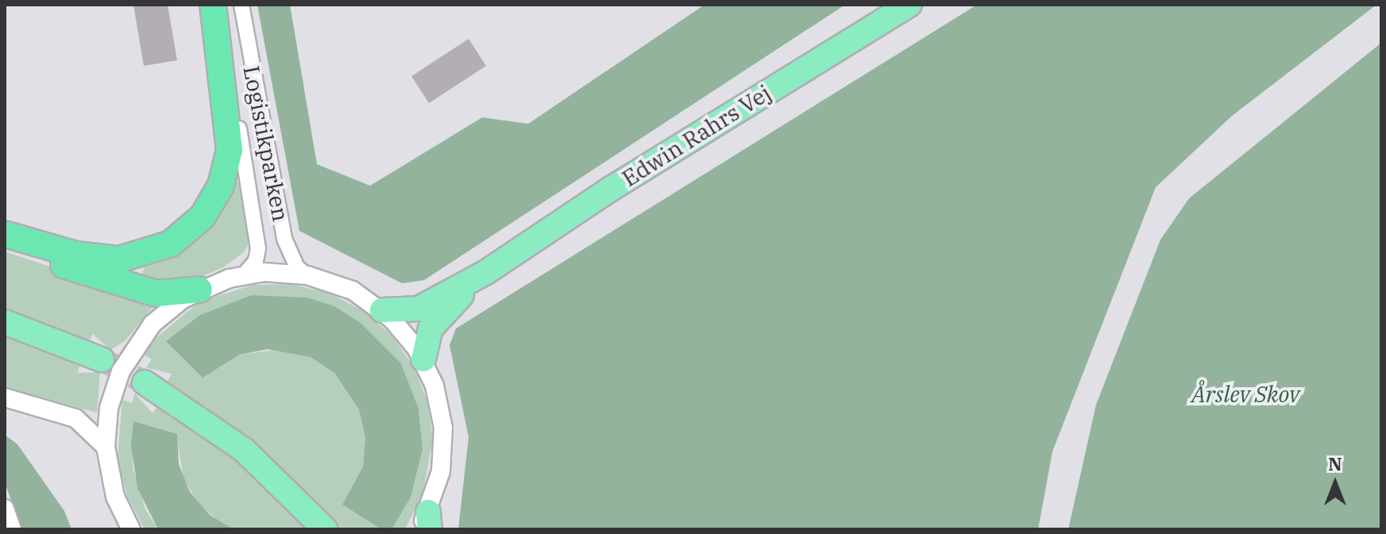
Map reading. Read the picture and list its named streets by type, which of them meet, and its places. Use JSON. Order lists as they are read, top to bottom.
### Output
{
  "streets": {
    "highway": ["Edwin Rahrs Vej"],
    "street": ["Logistikparken"]
  },
  "parks": ["Årslev Skov"],
  "north": "top"
}
